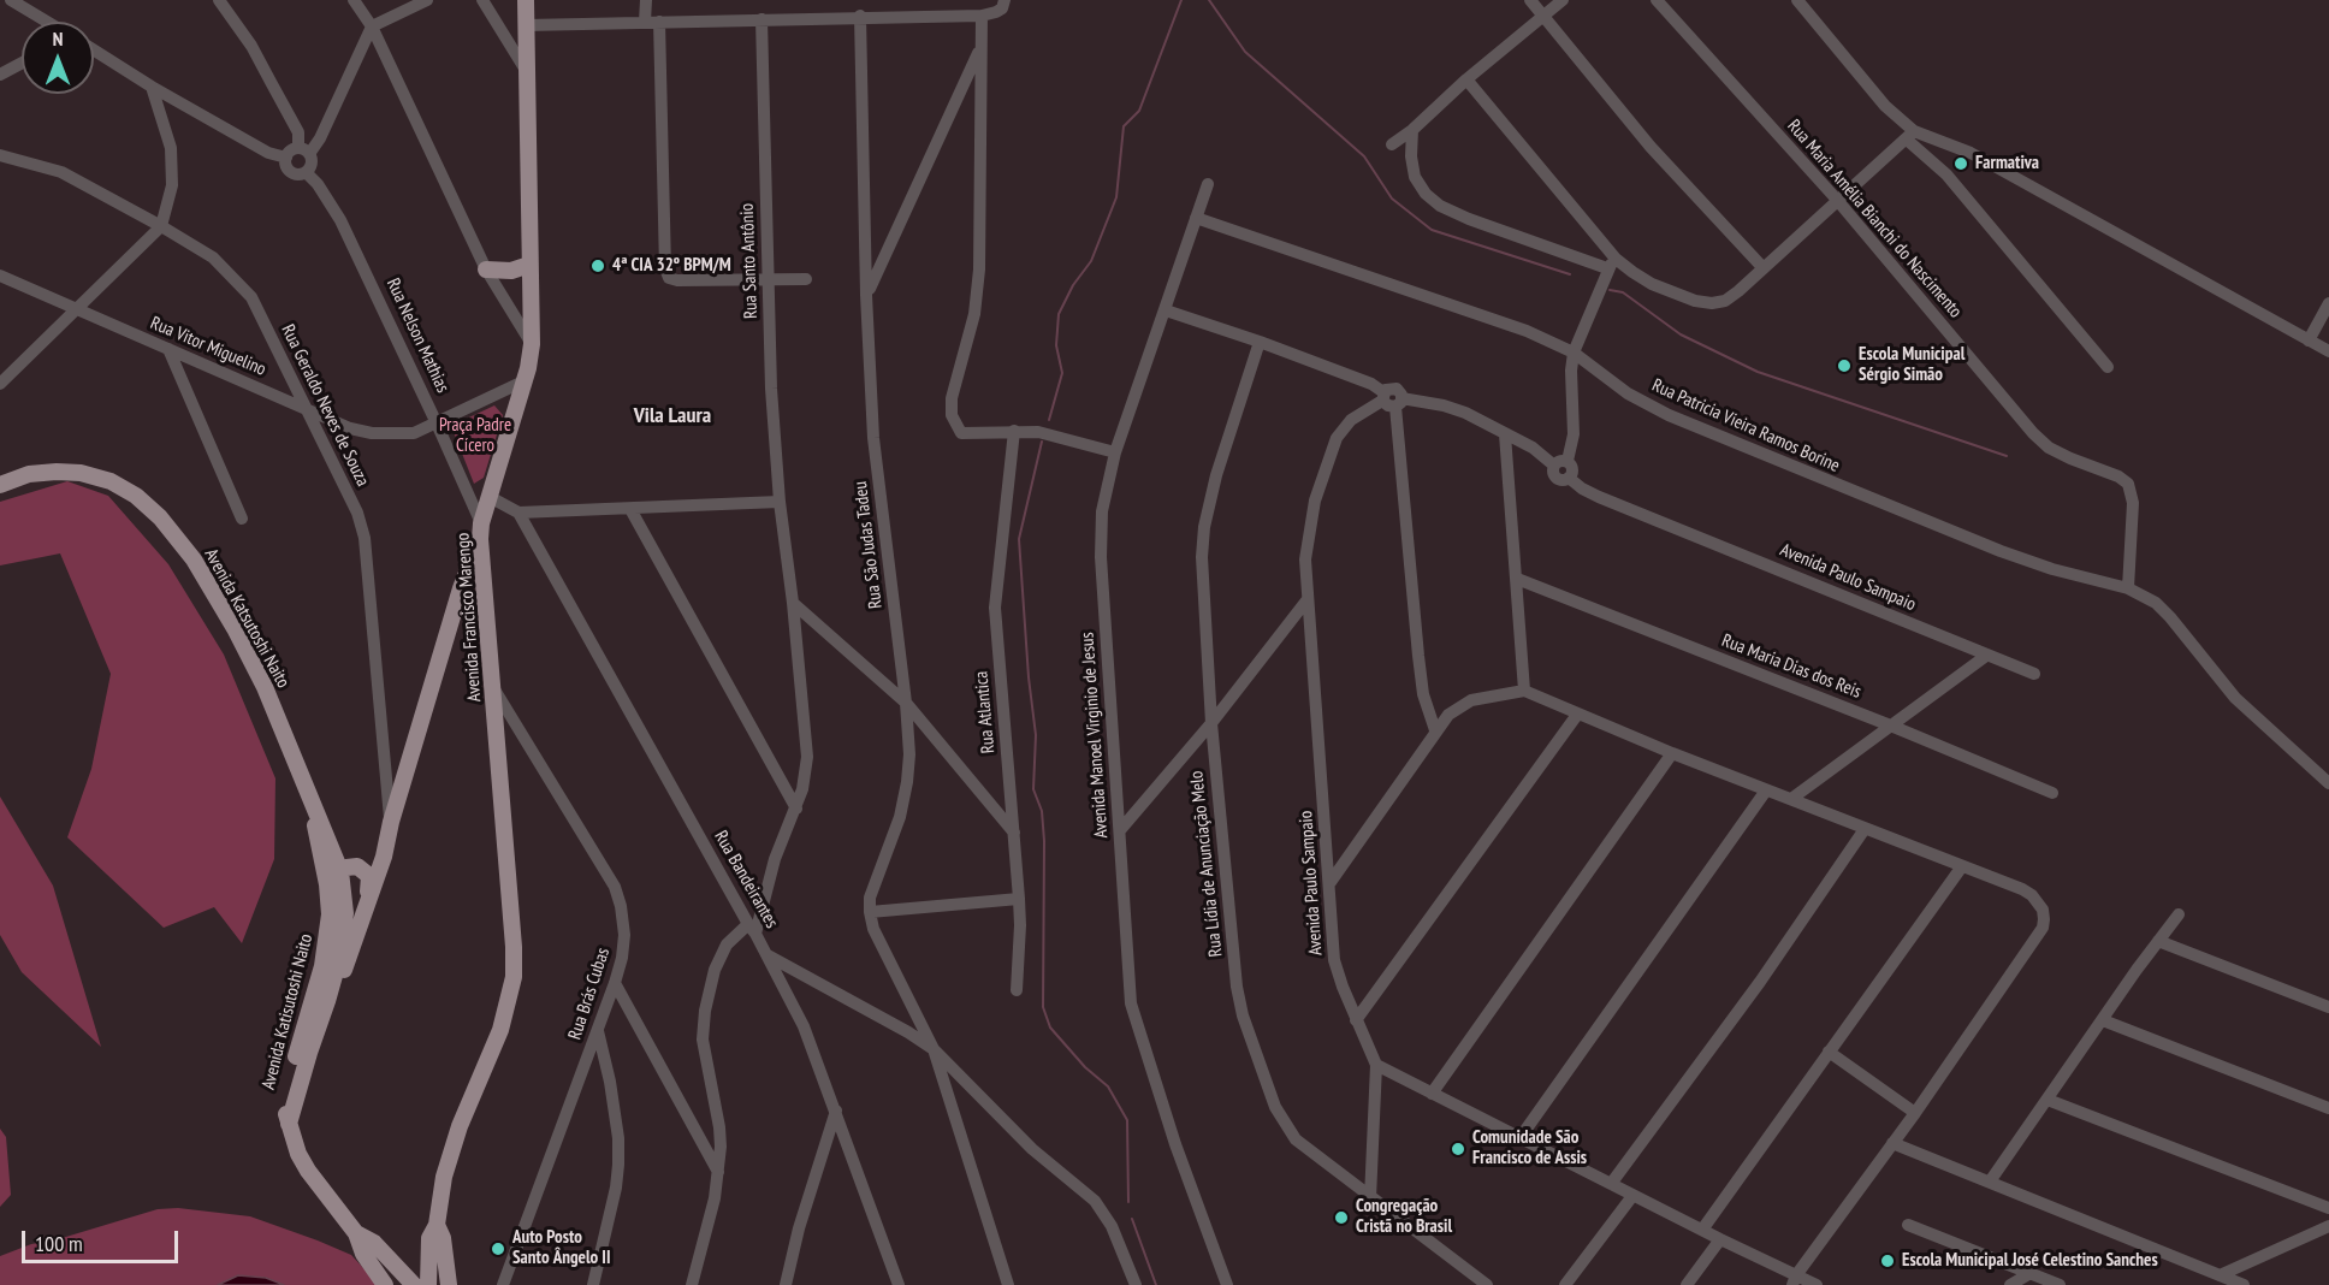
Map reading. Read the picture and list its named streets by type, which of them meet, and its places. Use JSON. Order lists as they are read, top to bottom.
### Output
{
  "streets": {
    "main road": ["Avenida Francisco Marengo", "Avenida Katsutoshi Naito", "Avenida Katisutoshi Naito"],
    "street": [
      "Rua Maria Amélia Bianchi do Nascimento",
      "Rua Santo Antônio",
      "Rua Nelson Mathias",
      "Rua Vitor Miguelino",
      "Rua Geraldo Neves de Souza",
      "Rua Patricia Vieira Ramos Borine",
      "Rua São Judas Tadeu",
      "Avenida Paulo Sampaio",
      "Rua Maria Dias dos Reis",
      "Rua Atlantica",
      "Avenida Manoel Virginio de Jesus",
      "Rua Lídia de Anunciação Melo",
      "Rua Bandeirantes",
      "Rua Brás Cubas"
    ]
  },
  "crossings": [
    ["Rua Maria Amélia Bianchi do Nascimento", "Rua Patricia Vieira Ramos Borine"],
    ["Rua Santo Antônio", "Rua Bandeirantes"],
    ["Rua Nelson Mathias", "Rua Vitor Miguelino"],
    ["Rua Nelson Mathias", "Avenida Francisco Marengo"],
    ["Rua Vitor Miguelino", "Rua Geraldo Neves de Souza"],
    ["Rua Vitor Miguelino", "Avenida Francisco Marengo"],
    ["Rua Geraldo Neves de Souza", "Avenida Katisutoshi Naito"],
    ["Rua Patricia Vieira Ramos Borine", "Avenida Manoel Virginio de Jesus"],
    ["Avenida Paulo Sampaio", "Avenida Manoel Virginio de Jesus"],
    ["Avenida Paulo Sampaio", "Rua Lídia de Anunciação Melo"],
    ["Avenida Francisco Marengo", "Rua Brás Cubas"],
    ["Avenida Katsutoshi Naito", "Avenida Katisutoshi Naito"]
  ],
  "districts": ["Vila Laura"],
  "parks": ["Praça Padre Cícero"],
  "places": [
    "Farmativa",
    "4ª CIA 32º BPM/M",
    "Escola Municipal Sérgio Simão",
    "Comunidade São Francisco de Assis",
    "Congregação Cristã no Brasil",
    "Auto Posto Santo Ângelo II",
    "Escola Municipal José Celestino Sanches"
  ],
  "scale_bar": "100 m",
  "north": "top"
}
